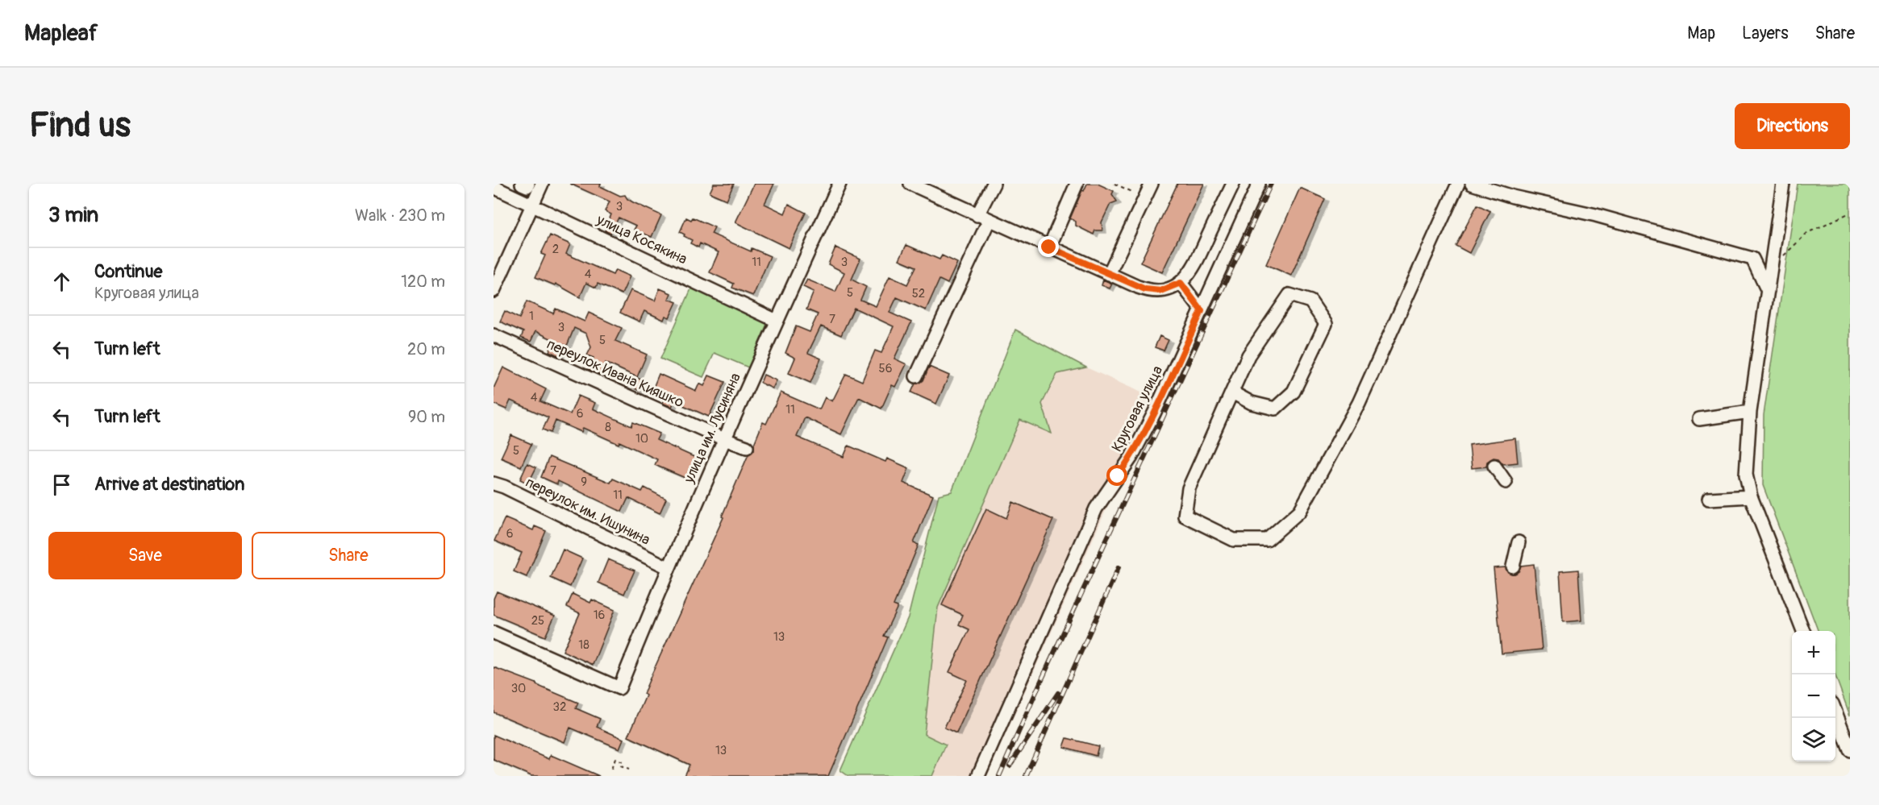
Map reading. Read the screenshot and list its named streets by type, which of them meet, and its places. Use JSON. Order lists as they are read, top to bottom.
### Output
{
  "streets": {
    "street": [
      "улица Косякина",
      "переулок Ивана Кияшко",
      "Круговая улица",
      "улица им. Лусиняна",
      "переулок им. Ишунина"
    ]
  },
  "crossings": [
    ["улица Косякина", "улица им. Лусиняна"],
    ["переулок Ивана Кияшко", "улица им. Лусиняна"],
    ["улица им. Лусиняна", "переулок им. Ишунина"]
  ],
  "house_numbers": [
    "3",
    "2",
    "11",
    "3",
    "4",
    "5",
    "52",
    "1",
    "7",
    "3",
    "5",
    "56",
    "4",
    "11",
    "6",
    "8",
    "10",
    "5",
    "7",
    "9",
    "11",
    "6",
    "16",
    "25",
    "13",
    "18",
    "30",
    "32",
    "13"
  ],
  "page": {
    "header": "Mapleaf",
    "nav": ["Map", "Layers", "Share"],
    "buttons": [
      "Directions",
      ["Save", "Share"]
    ],
    "title": "Find us",
    "heading": ["3 min", "Walk · 230 m"],
    "list": [
      ["Continue", "Круговая улица", "120 m"],
      ["Turn left", "20 m"],
      ["Turn left", "90 m"],
      "Arrive at destination"
    ],
    "map_buttons": ["+", "−"]
  }
}
